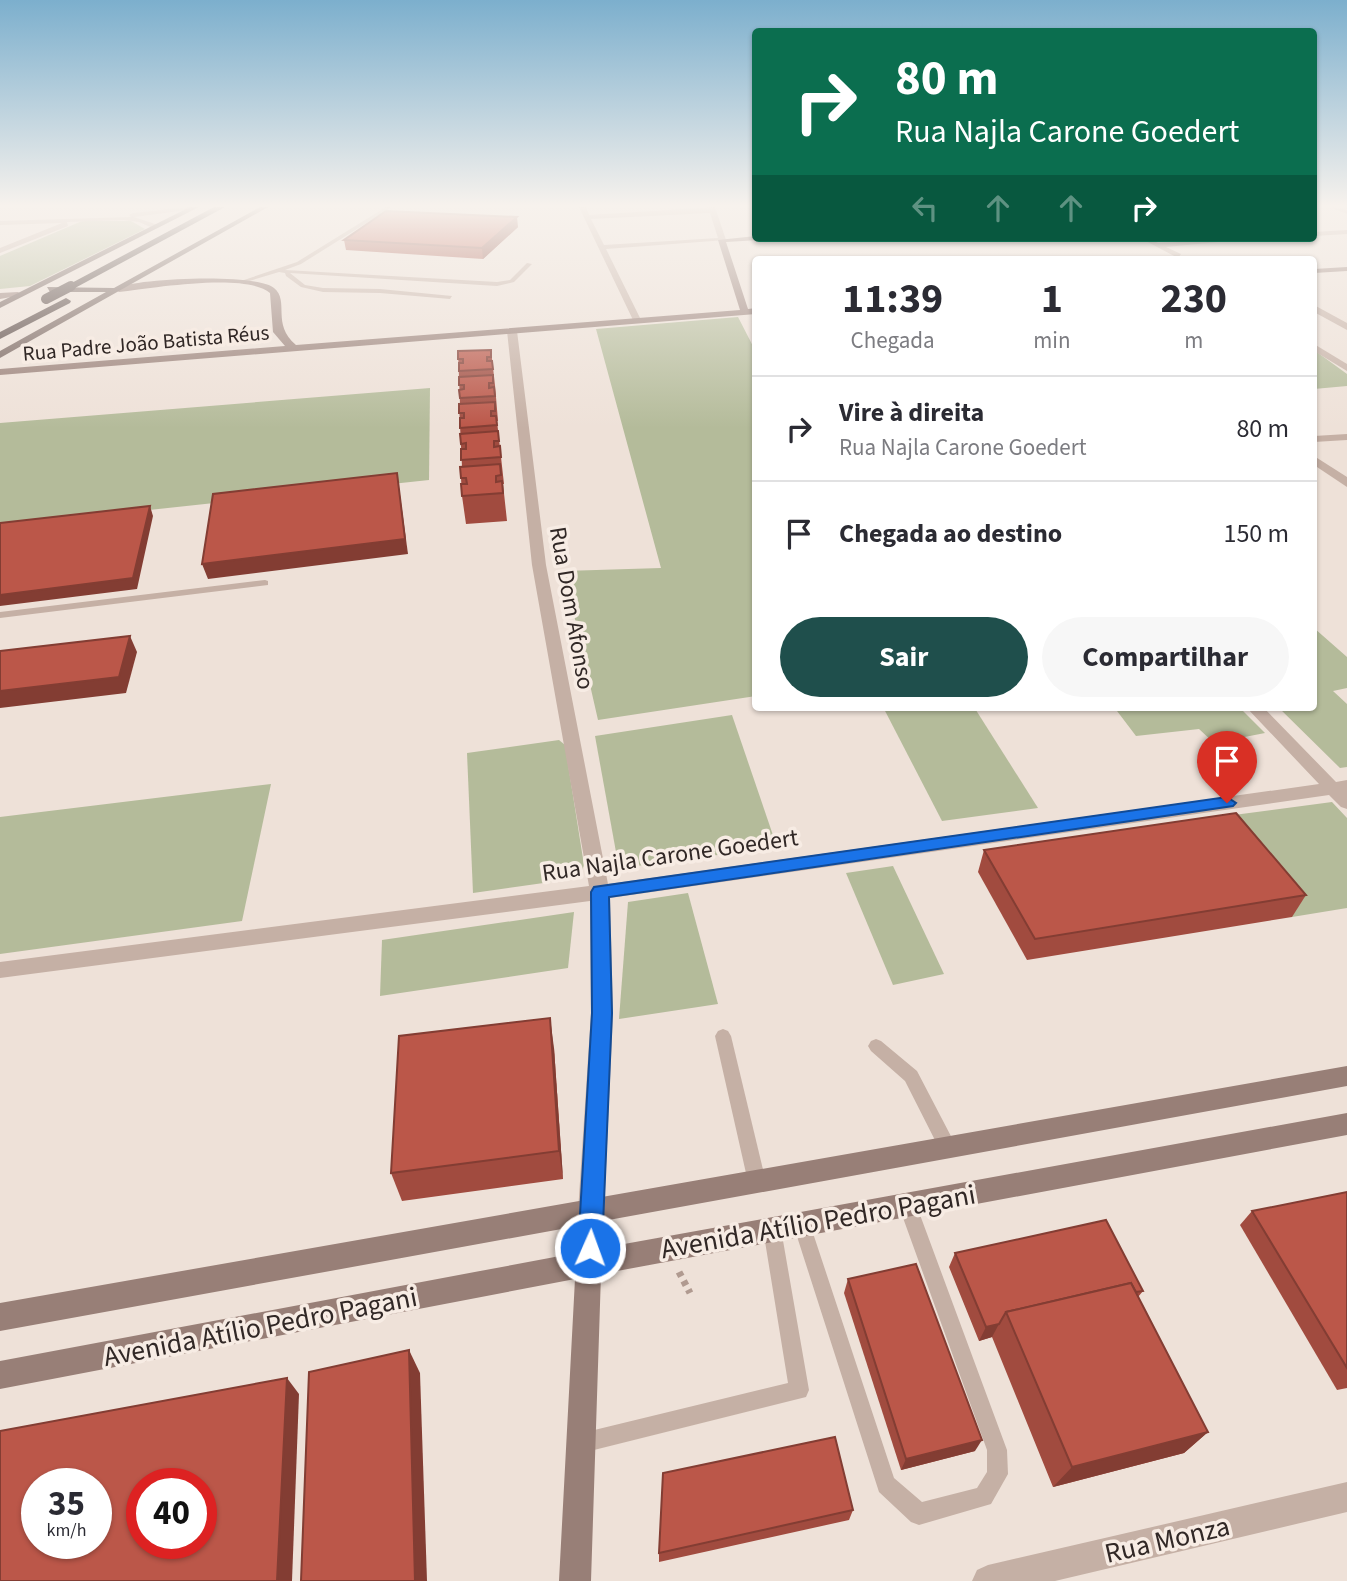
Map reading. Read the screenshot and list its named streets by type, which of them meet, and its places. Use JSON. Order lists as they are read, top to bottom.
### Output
{
  "streets": {
    "main road": ["Rua Padre João Batista Réus", "Avenida Atílio Pedro Pagani"],
    "street": ["Rua Dom Afonso", "Rua Najla Carone Goedert", "Rua Monza"]
  },
  "crossings": [
    ["Rua Padre João Batista Réus", "Rua Dom Afonso"],
    ["Rua Dom Afonso", "Rua Najla Carone Goedert"],
    ["Rua Dom Afonso", "Avenida Atílio Pedro Pagani"]
  ],
  "page": {
    "turn": ["80 m", "Rua Najla Carone Goedert"],
    "eta": [
      "11:39",
      "Chegada",
      "1",
      "min",
      "230",
      "m"
    ],
    "list": [
      {
        "name": "Vire à direita",
        "note": "Rua Najla Carone Goedert",
        "value": "80 m"
      },
      {
        "name": "Chegada ao destino",
        "value": "150 m"
      }
    ],
    "buttons": ["Sair", "Compartilhar"],
    "speed": "35 km/h",
    "limit": "40"
  }
}
